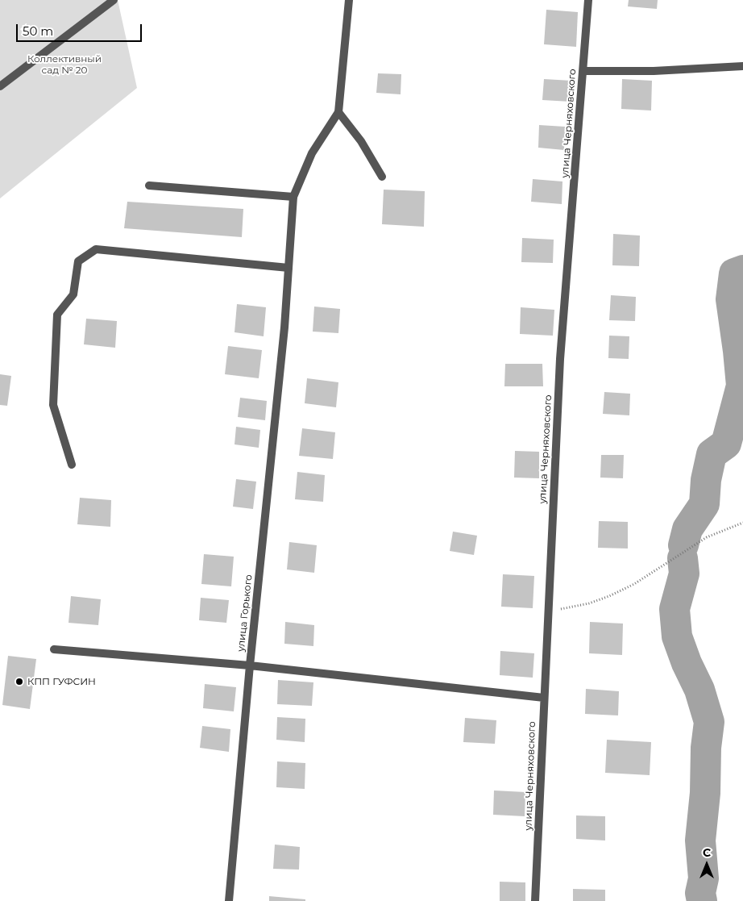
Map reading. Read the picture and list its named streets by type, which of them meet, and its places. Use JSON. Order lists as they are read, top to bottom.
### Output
{
  "streets": {
    "street": ["улица Черняховского", "улица Горького"]
  },
  "parks": ["Коллективный сад № 20"],
  "places": ["КПП ГУФСИН"],
  "scale_bar": "50 m",
  "north": "top"
}
